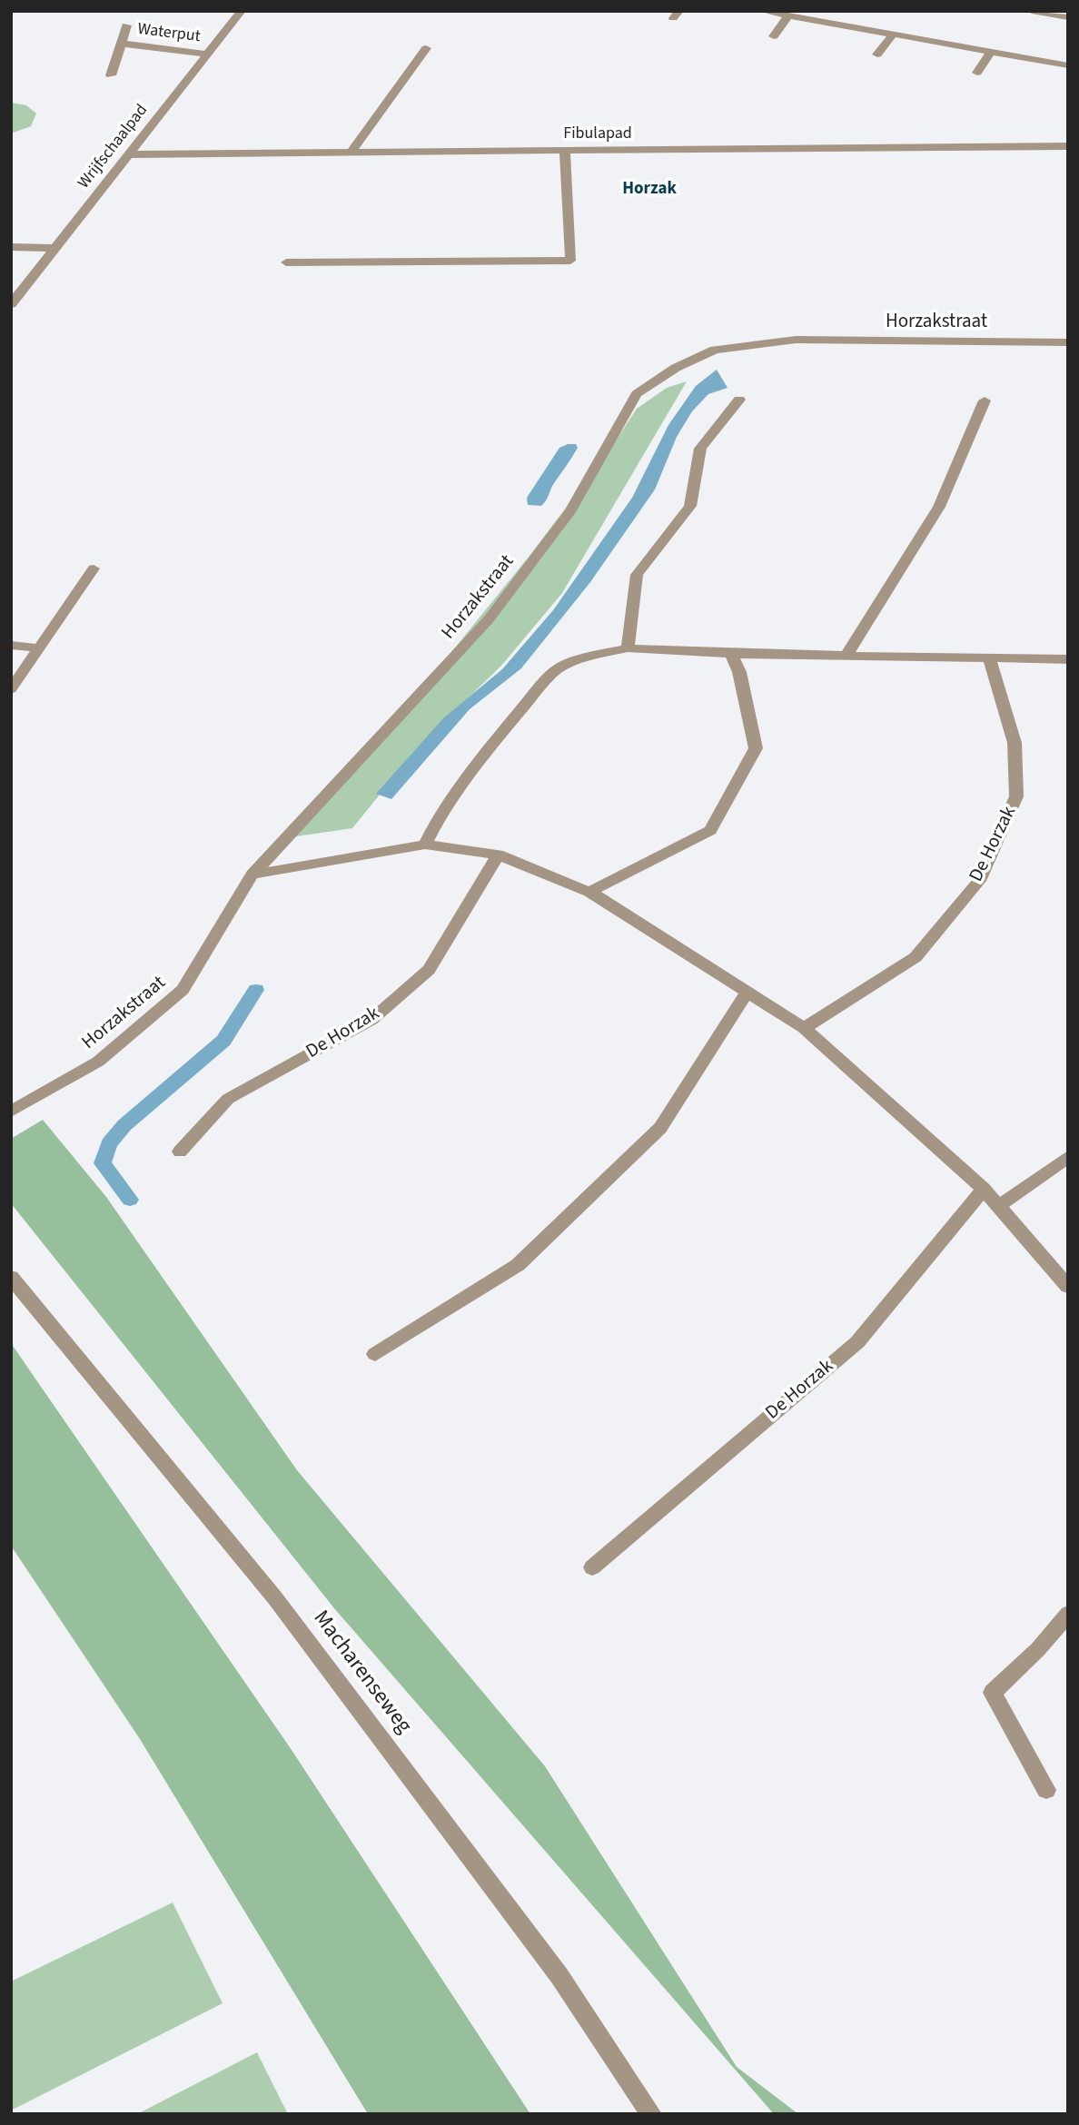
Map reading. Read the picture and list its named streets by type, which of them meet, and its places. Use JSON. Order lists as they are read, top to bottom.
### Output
{
  "streets": {
    "street": [
      "Waterput",
      "Fibulapad",
      "Wrijfschaalpad",
      "Horzakstraat",
      "De Horzak",
      "Macharenseweg"
    ]
  },
  "crossings": [
    ["Waterput", "Wrijfschaalpad"],
    ["Fibulapad", "Wrijfschaalpad"]
  ],
  "districts": ["Horzak"]
}
